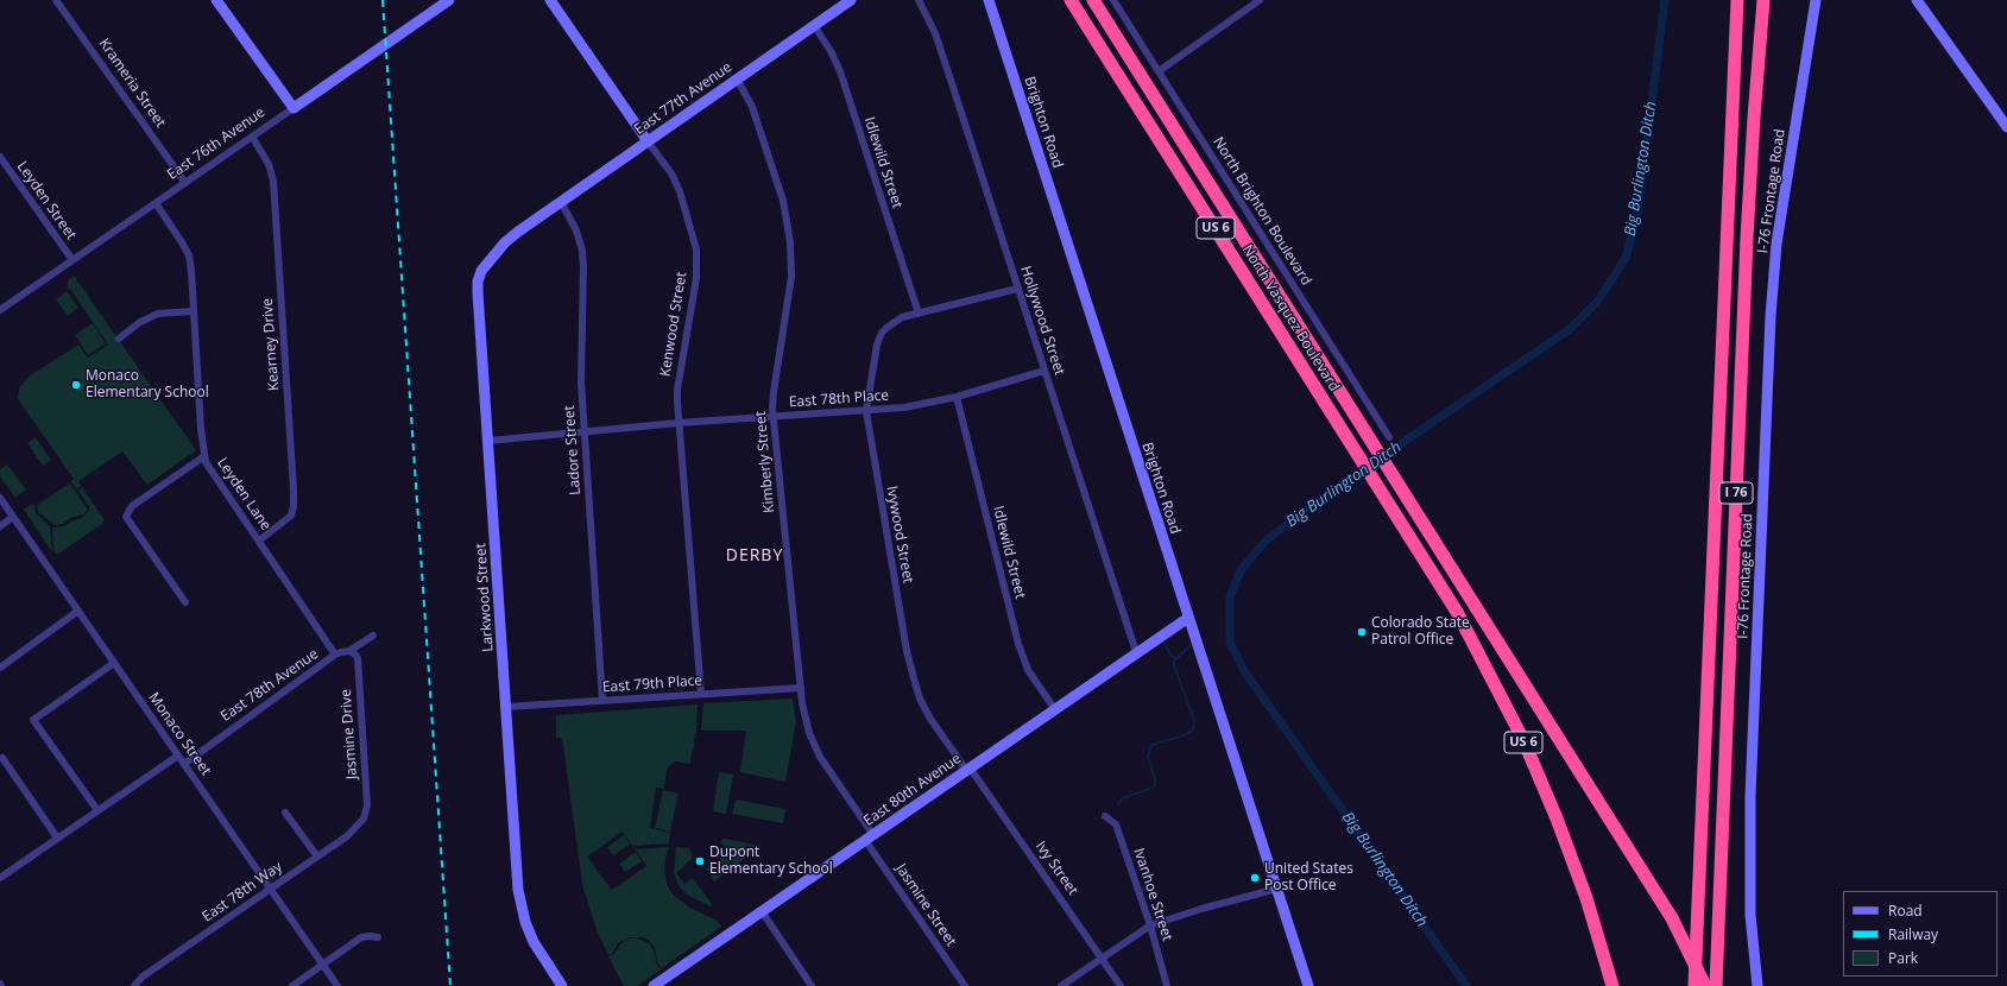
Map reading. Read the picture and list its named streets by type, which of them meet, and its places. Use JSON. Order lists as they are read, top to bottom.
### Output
{
  "streets": {
    "highway": ["US 6", "North Vasquez Boulevard", "I 76"],
    "street": [
      "Krameria Street",
      "East 77th Avenue",
      "Brighton Road",
      "East 76th Avenue",
      "Idlewild Street",
      "I-76 Frontage Road",
      "Leyden Street",
      "North Brighton Boulevard",
      "Hollywood Street",
      "Kenwood Street",
      "Kearney Drive",
      "East 78th Place",
      "Ladore Street",
      "Kimberly Street",
      "Leyden Lane",
      "Ivywood Street",
      "Larkwood Street",
      "East 79th Place",
      "East 78th Avenue",
      "Monaco Street",
      "Jasmine Drive",
      "East 80th Avenue",
      "Ivy Street",
      "East 78th Way",
      "Ivanhoe Street",
      "Jasmine Street"
    ]
  },
  "crossings": [
    ["Krameria Street", "East 76th Avenue"],
    ["East 77th Avenue", "Idlewild Street"],
    ["East 77th Avenue", "Kenwood Street"],
    ["East 77th Avenue", "Ladore Street"],
    ["East 77th Avenue", "Kimberly Street"],
    ["East 77th Avenue", "Larkwood Street"],
    ["Brighton Road", "East 80th Avenue"],
    ["East 76th Avenue", "Leyden Street"],
    ["East 76th Avenue", "Kearney Drive"],
    ["East 76th Avenue", "Leyden Lane"],
    ["Idlewild Street", "East 78th Place"],
    ["Idlewild Street", "Ivywood Street"],
    ["Idlewild Street", "East 80th Avenue"],
    ["US 6", "North Vasquez Boulevard"],
    ["Hollywood Street", "East 78th Place"],
    ["Hollywood Street", "Ivywood Street"],
    ["Hollywood Street", "East 80th Avenue"],
    ["Kenwood Street", "East 78th Place"],
    ["Kenwood Street", "East 79th Place"],
    ["Kearney Drive", "Leyden Lane"],
    ["East 78th Place", "Ladore Street"],
    ["East 78th Place", "Kimberly Street"],
    ["East 78th Place", "Ivywood Street"],
    ["East 78th Place", "Larkwood Street"],
    ["Ladore Street", "East 79th Place"],
    ["Kimberly Street", "East 79th Place"],
    ["Kimberly Street", "East 80th Avenue"],
    ["Kimberly Street", "Jasmine Street"],
    ["Leyden Lane", "East 78th Avenue"],
    ["Ivywood Street", "East 80th Avenue"],
    ["Ivywood Street", "Ivy Street"],
    ["Larkwood Street", "East 79th Place"],
    ["East 78th Avenue", "Monaco Street"],
    ["East 78th Avenue", "Jasmine Drive"],
    ["Monaco Street", "East 78th Way"],
    ["Jasmine Drive", "East 78th Way"],
    ["East 80th Avenue", "Ivy Street"],
    ["East 80th Avenue", "Jasmine Street"]
  ],
  "districts": ["DERBY"],
  "water": ["Big Burlington Ditch"],
  "places": [
    "Monaco Elementary School",
    "Colorado State Patrol Office",
    "Dupont Elementary School",
    "United States Post Office"
  ],
  "legend": ["Road", "Railway", "Park"]
}
